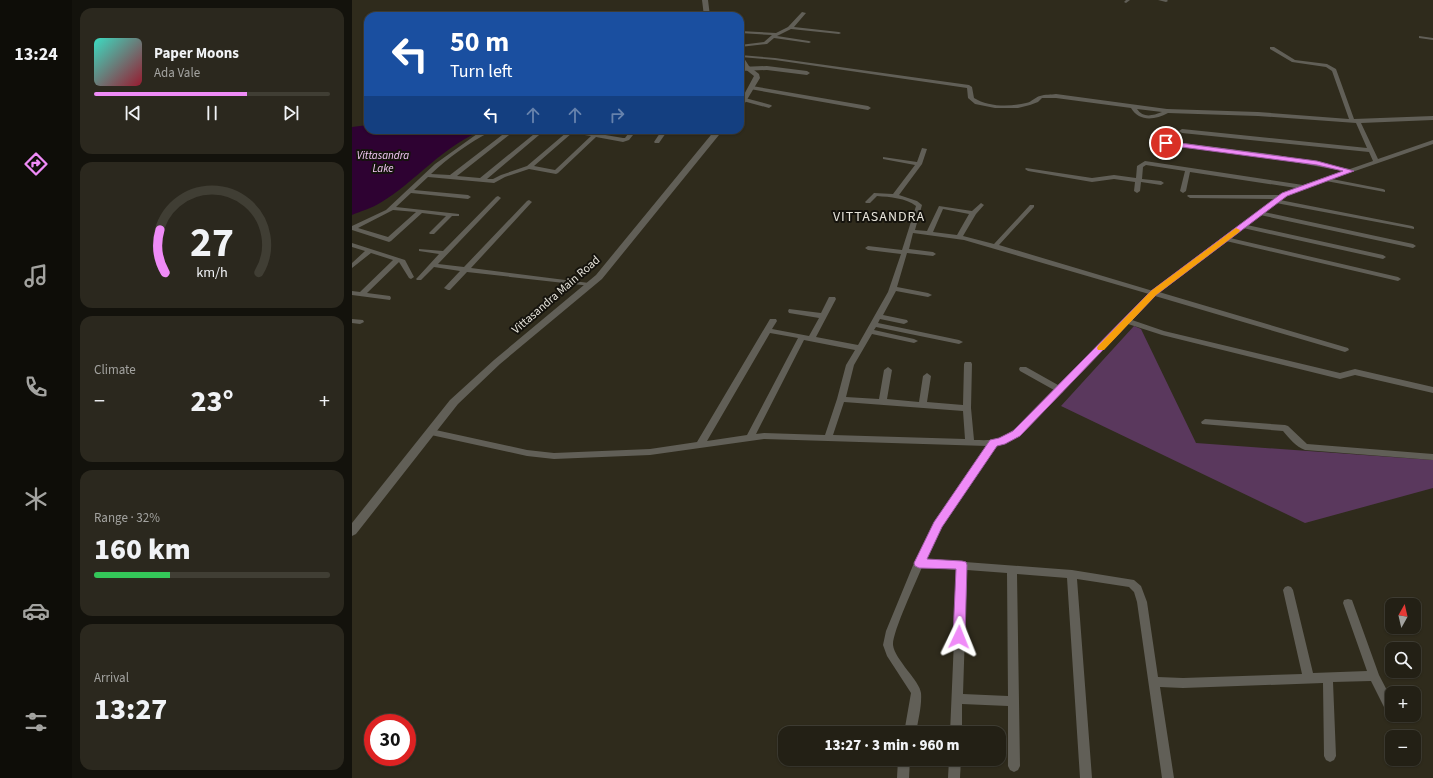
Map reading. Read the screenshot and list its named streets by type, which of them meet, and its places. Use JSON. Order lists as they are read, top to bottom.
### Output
{
  "streets": {
    "street": ["Vittasandra Main Road"]
  },
  "districts": ["VITTASANDRA"],
  "water": ["Vittasandra Lake"],
  "north": "top",
  "page": {
    "tabs": "13:24",
    "turn": ["50 m", "Turn left"],
    "song": ["Paper Moons", "Ada Vale"],
    "tile": [
      "Climate",
      ["Range · 32%", "160 km"],
      ["Arrival", "13:27"]
    ],
    "heat": ["−", "23°", "+"],
    "map_buttons": ["+", "−"],
    "limit": "30",
    "trip": "13:27 · 3 min · 960 m",
    "gauge": ["27", "km/h"]
  }
}
